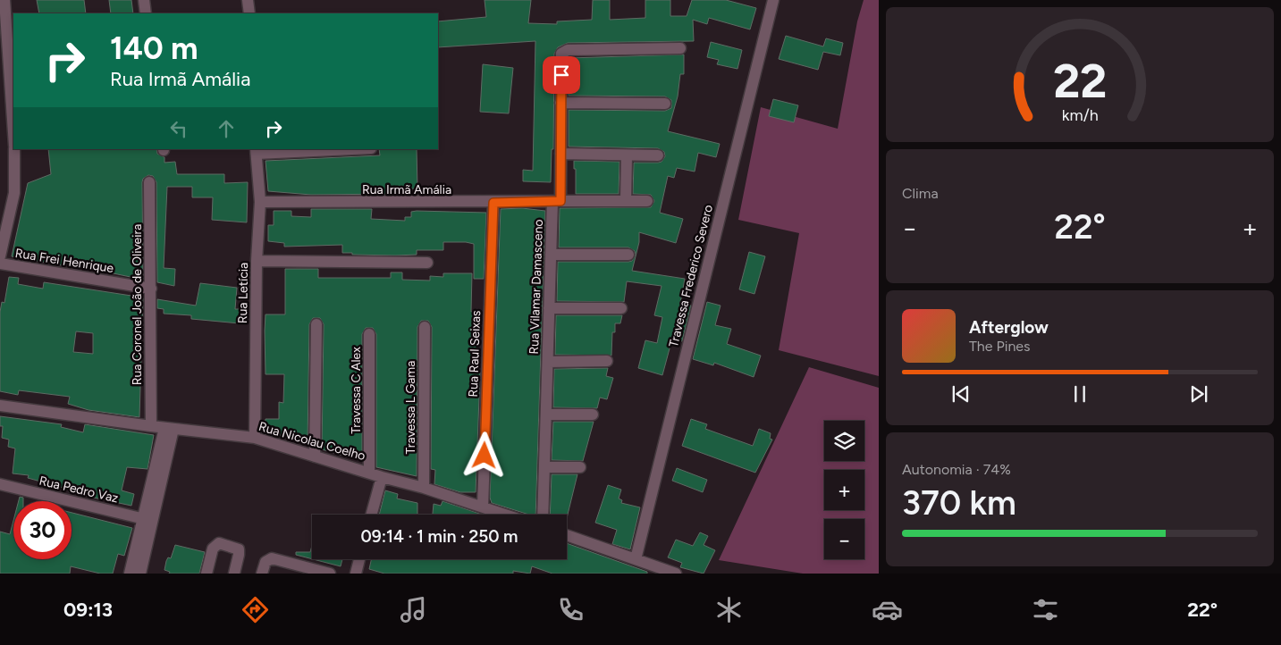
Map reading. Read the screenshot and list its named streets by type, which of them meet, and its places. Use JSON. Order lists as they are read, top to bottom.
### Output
{
  "streets": {
    "street": [
      "Rua Irmã Amália",
      "Rua Frei Henrique",
      "Travessa Frederico Severo",
      "Rua Vilamar Damasceno",
      "Rua Letícia",
      "Rua Coronel João de Oliveira",
      "Rua Raul Seixas",
      "Travessa C Alex",
      "Travessa L Gama",
      "Rua Nicolau Coelho",
      "Rua Pedro Vaz"
    ]
  },
  "crossings": [
    ["Rua Irmã Amália", "Rua Vilamar Damasceno"],
    ["Rua Irmã Amália", "Rua Letícia"],
    ["Rua Irmã Amália", "Rua Raul Seixas"],
    ["Rua Frei Henrique", "Rua Coronel João de Oliveira"],
    ["Rua Letícia", "Rua Nicolau Coelho"],
    ["Rua Coronel João de Oliveira", "Rua Nicolau Coelho"],
    ["Rua Raul Seixas", "Rua Nicolau Coelho"],
    ["Travessa C Alex", "Rua Nicolau Coelho"],
    ["Travessa L Gama", "Rua Nicolau Coelho"]
  ],
  "page": {
    "turn": ["140 m", "Rua Irmã Amália"],
    "tile": [
      "Clima",
      ["Autonomia · 74%", "370 km"]
    ],
    "heat": ["−", "22°", "+"],
    "song": ["Afterglow", "The Pines"],
    "map_buttons": ["+", "−"],
    "limit": "30",
    "trip": "09:14 · 1 min · 250 m",
    "tabs": ["09:13", "22°"],
    "gauge": ["22", "km/h"]
  }
}
